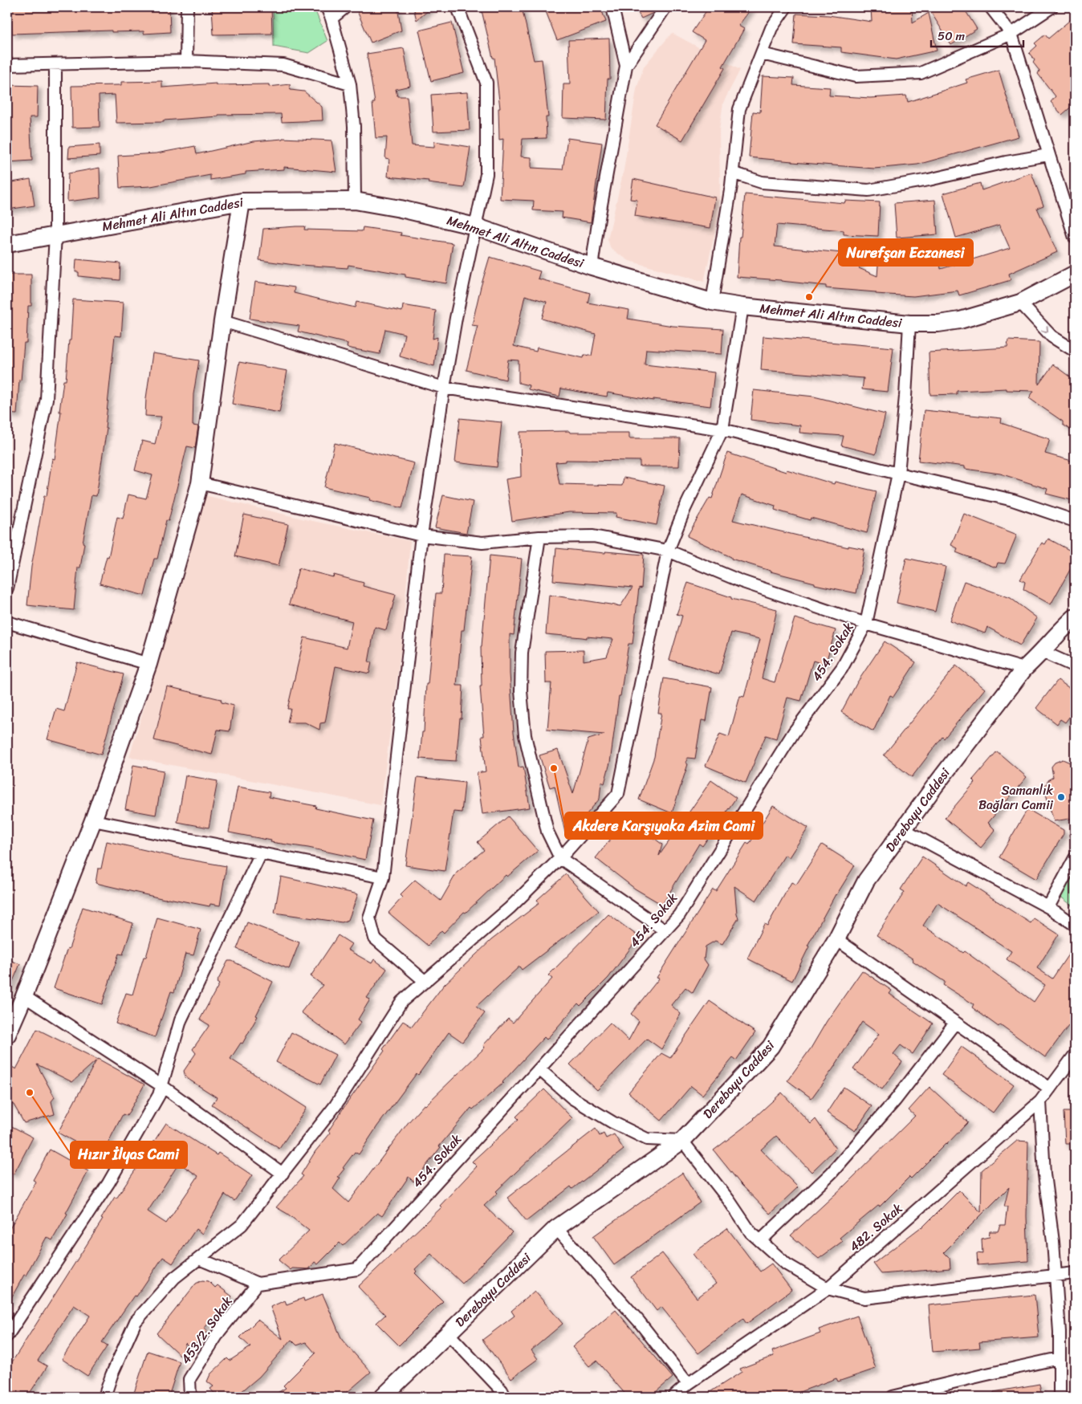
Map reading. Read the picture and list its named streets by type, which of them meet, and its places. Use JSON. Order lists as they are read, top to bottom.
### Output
{
  "streets": {
    "street": [
      "Mehmet Ali Altın Caddesi",
      "454. Sokak",
      "Dereboyu Caddesi",
      "482. Sokak",
      "453/2. Sokak"
    ]
  },
  "crossings": [
    ["Mehmet Ali Altın Caddesi", "454. Sokak"],
    ["454. Sokak", "453/2. Sokak"]
  ],
  "places": [
    "Nurefşan Eczanesi",
    "Akdere Karşıyaka Azim Cami",
    "Samanlık Bağları Camii",
    "Hızır İlyas Cami"
  ],
  "scale_bar": "50 m"
}
